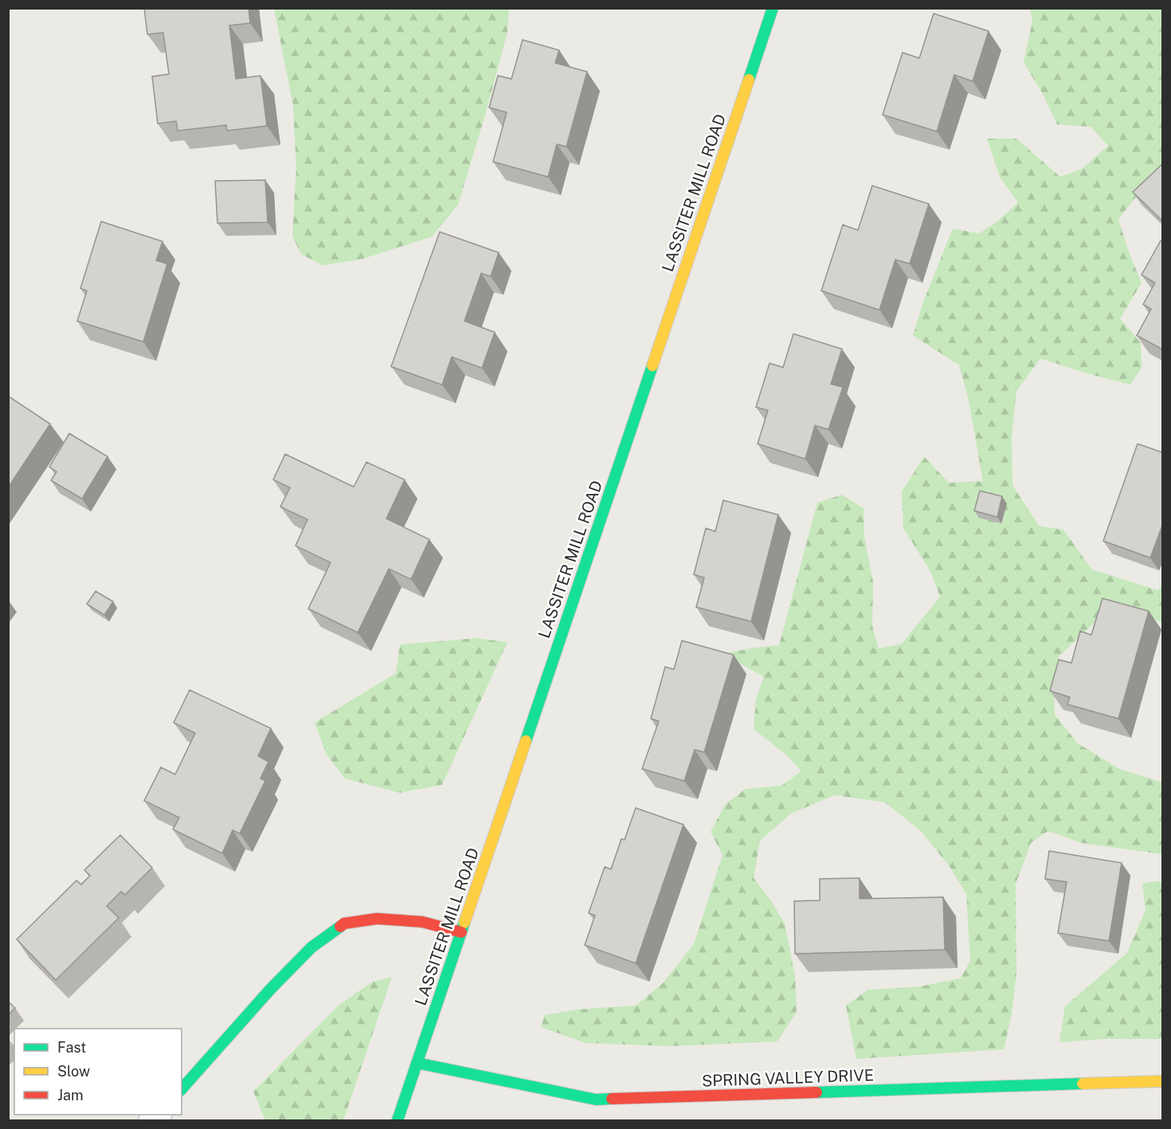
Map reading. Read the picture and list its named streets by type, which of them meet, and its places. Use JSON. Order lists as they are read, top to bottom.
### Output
{
  "streets": {
    "main road": ["LASSITER MILL ROAD", "SPRING VALLEY DRIVE"]
  },
  "crossings": [
    ["LASSITER MILL ROAD", "SPRING VALLEY DRIVE"]
  ],
  "legend": ["Fast", "Slow", "Jam"]
}
